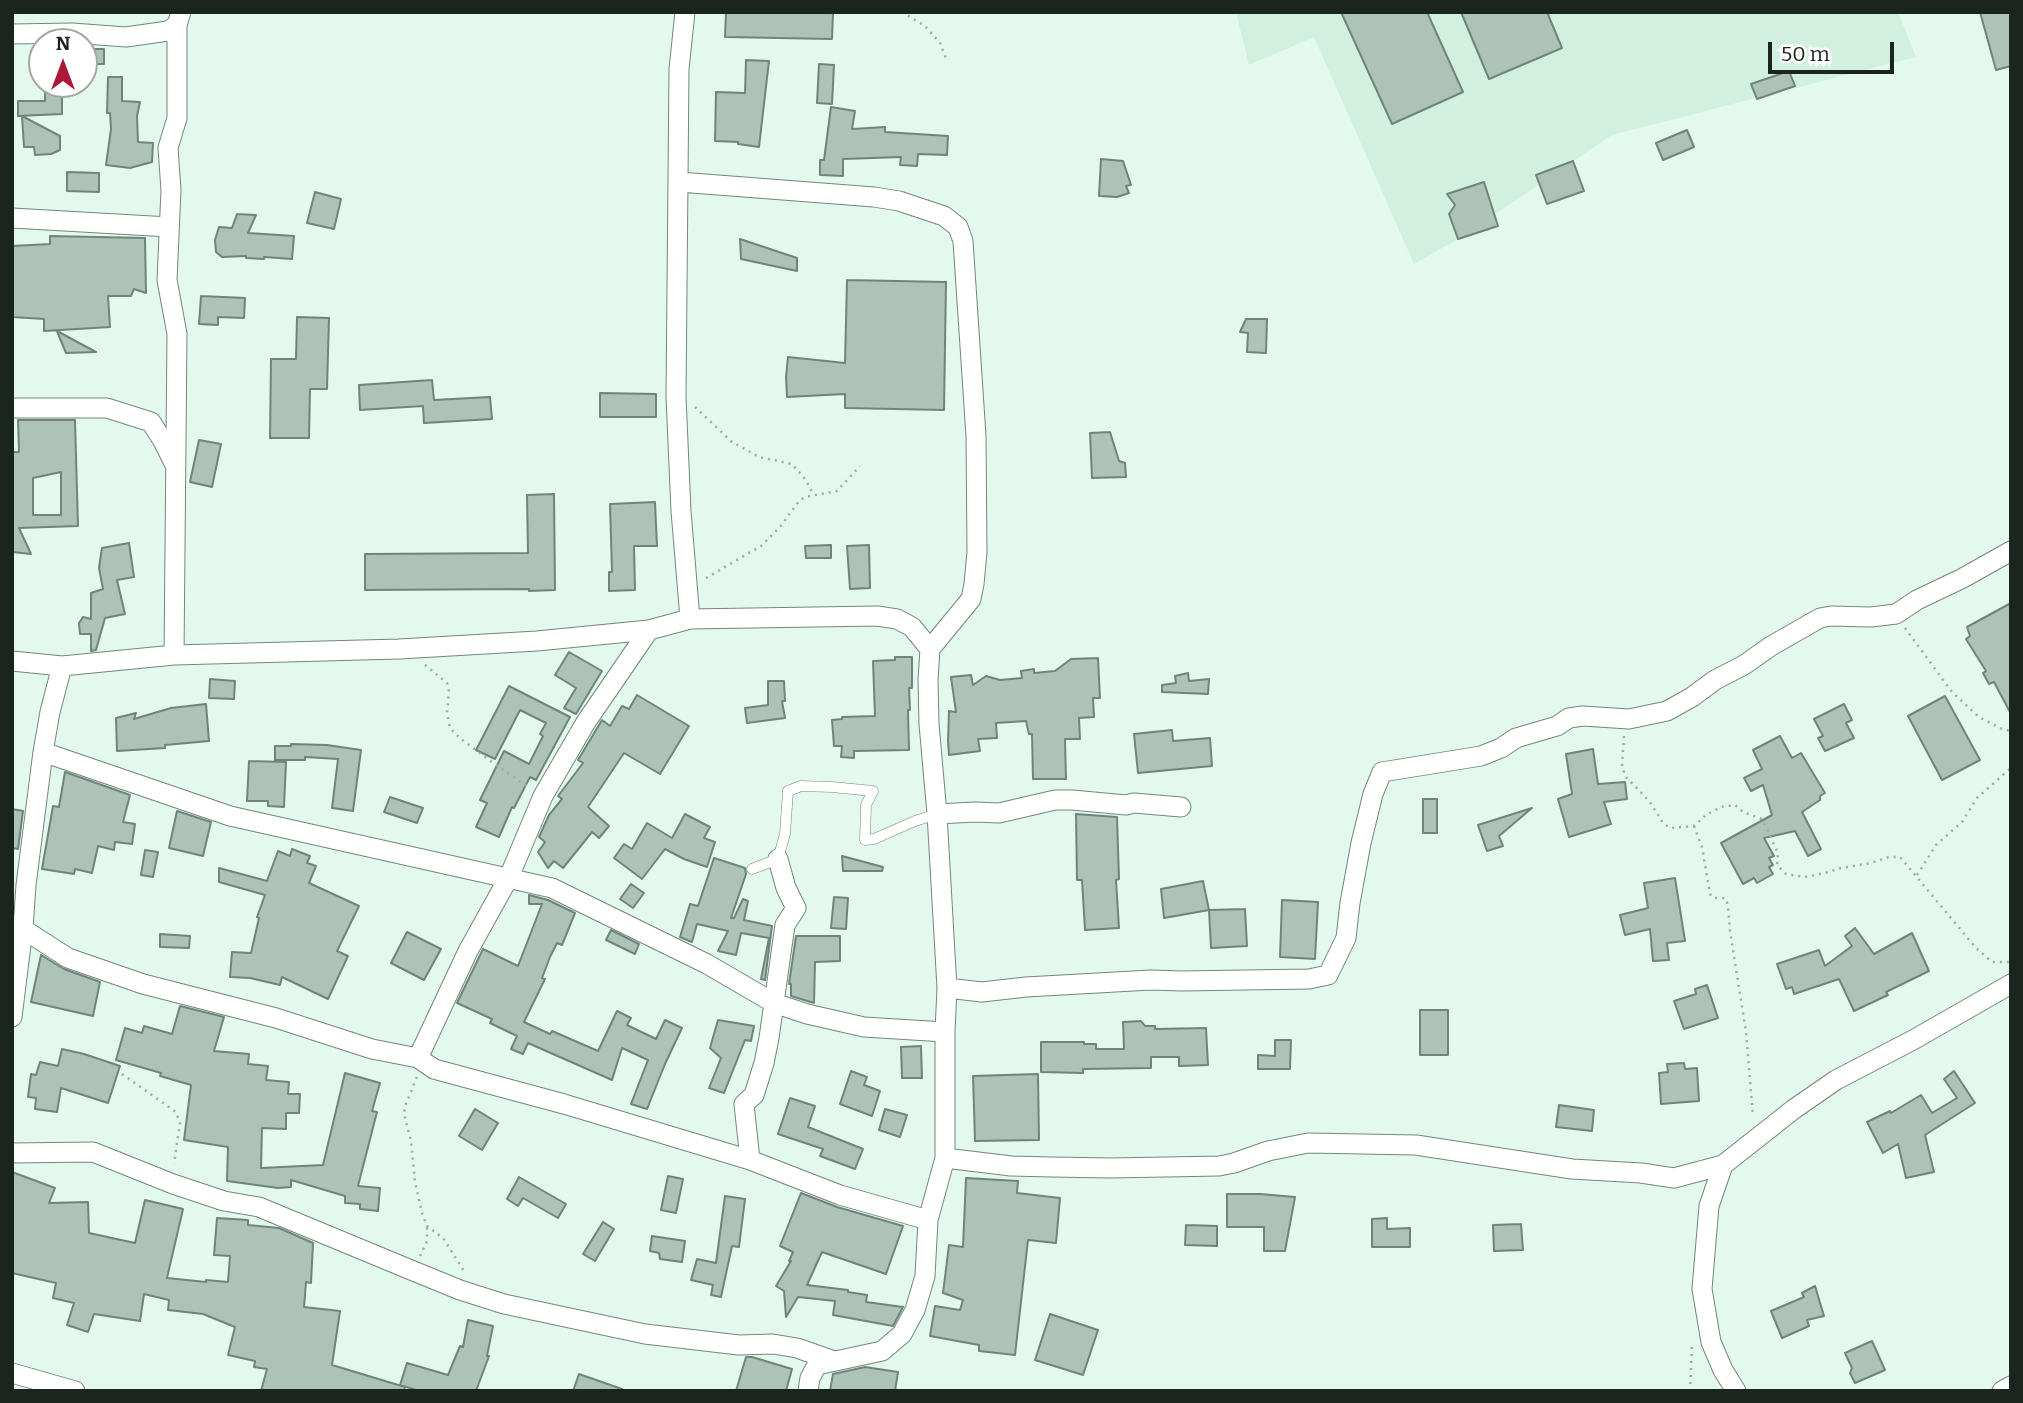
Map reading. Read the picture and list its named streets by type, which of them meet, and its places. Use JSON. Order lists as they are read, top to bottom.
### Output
{
  "scale_bar": "50 m",
  "north": "top"
}
